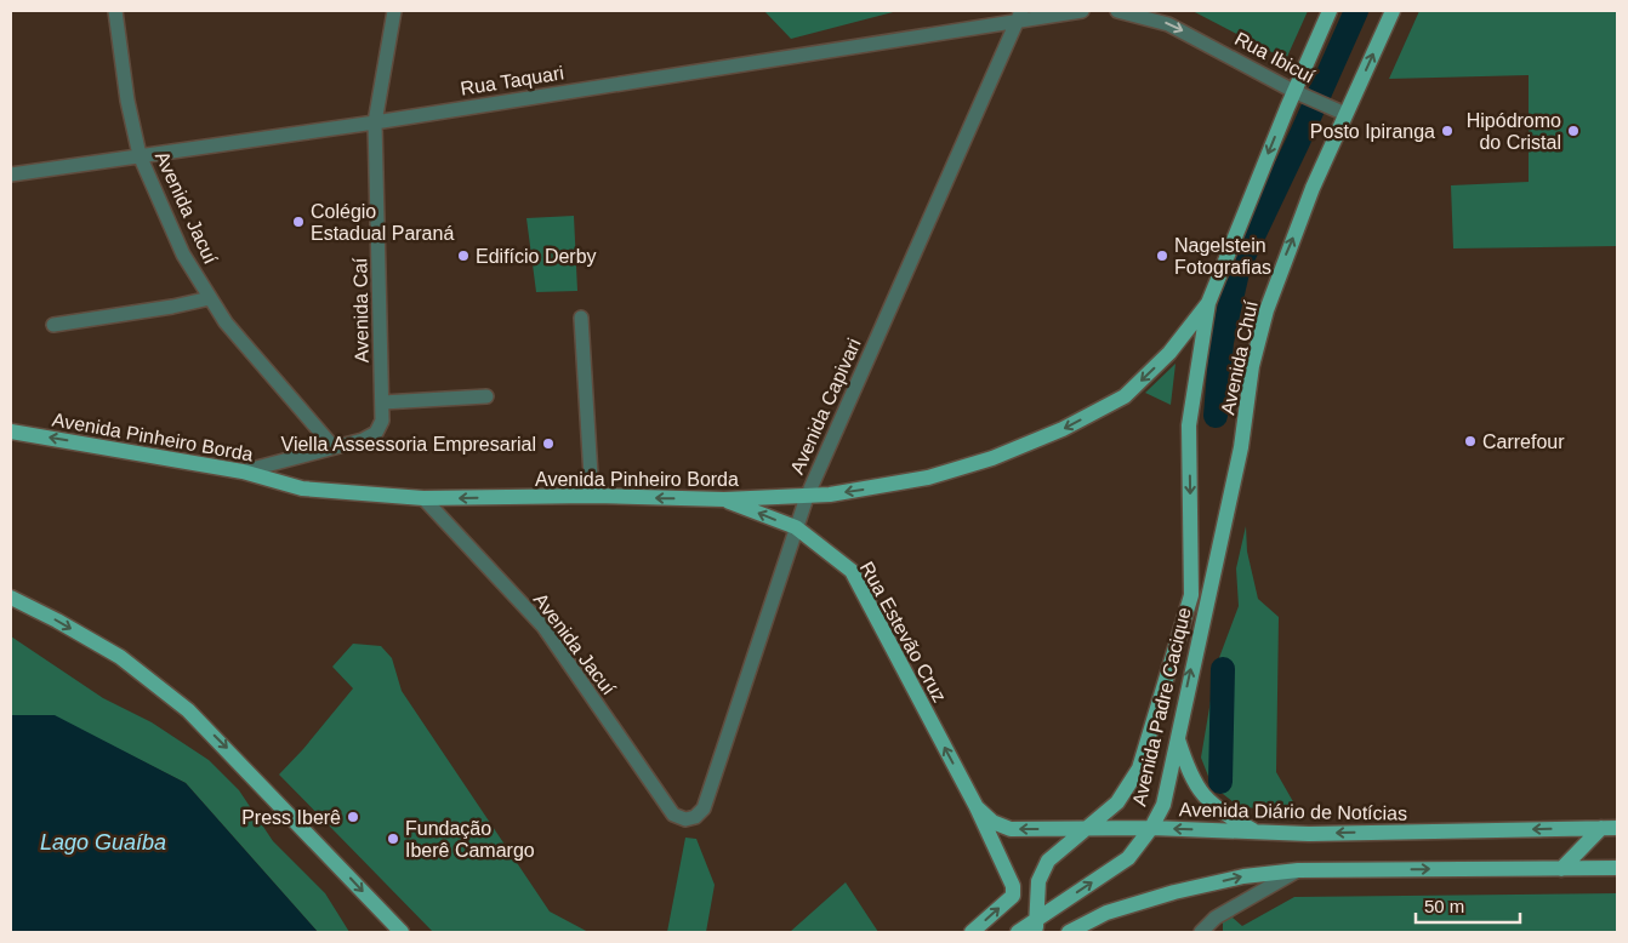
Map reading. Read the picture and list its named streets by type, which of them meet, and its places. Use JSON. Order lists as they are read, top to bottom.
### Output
{
  "streets": {
    "main road": [
      "Avenida Chuí",
      "Avenida Pinheiro Borda",
      "Rua Estevão Cruz",
      "Avenida Padre Cacique",
      "Avenida Diário de Notícias"
    ],
    "street": [
      "Rua Ibicuí",
      "Rua Taquari",
      "Avenida Jacuí",
      "Avenida Caí",
      "Avenida Capivari"
    ]
  },
  "crossings": [
    ["Rua Ibicuí", "Avenida Chuí"],
    ["Rua Taquari", "Avenida Jacuí"],
    ["Rua Taquari", "Avenida Caí"],
    ["Rua Taquari", "Avenida Capivari"],
    ["Avenida Jacuí", "Avenida Caí"],
    ["Avenida Jacuí", "Avenida Capivari"],
    ["Avenida Jacuí", "Avenida Pinheiro Borda"],
    ["Avenida Caí", "Avenida Pinheiro Borda"],
    ["Avenida Chuí", "Avenida Pinheiro Borda"],
    ["Avenida Chuí", "Avenida Padre Cacique"],
    ["Avenida Capivari", "Avenida Pinheiro Borda"],
    ["Avenida Capivari", "Rua Estevão Cruz"],
    ["Avenida Pinheiro Borda", "Rua Estevão Cruz"],
    ["Avenida Pinheiro Borda", "Avenida Padre Cacique"],
    ["Rua Estevão Cruz", "Avenida Diário de Notícias"],
    ["Avenida Padre Cacique", "Avenida Diário de Notícias"]
  ],
  "one_way": ["Rua Ibicuí", "Avenida Pinheiro Borda", "Rua Estevão Cruz"],
  "water": ["Lago Guaíba"],
  "places": [
    "Posto Ipiranga",
    "Hipódromo do Cristal",
    "Colégio Estadual Paraná",
    "Edifício Derby",
    "Nagelstein Fotografias",
    "Carrefour",
    "Viella Assessoria Empresarial",
    "Press Iberê",
    "Fundação Iberê Camargo"
  ],
  "scale_bar": "50 m"
}
